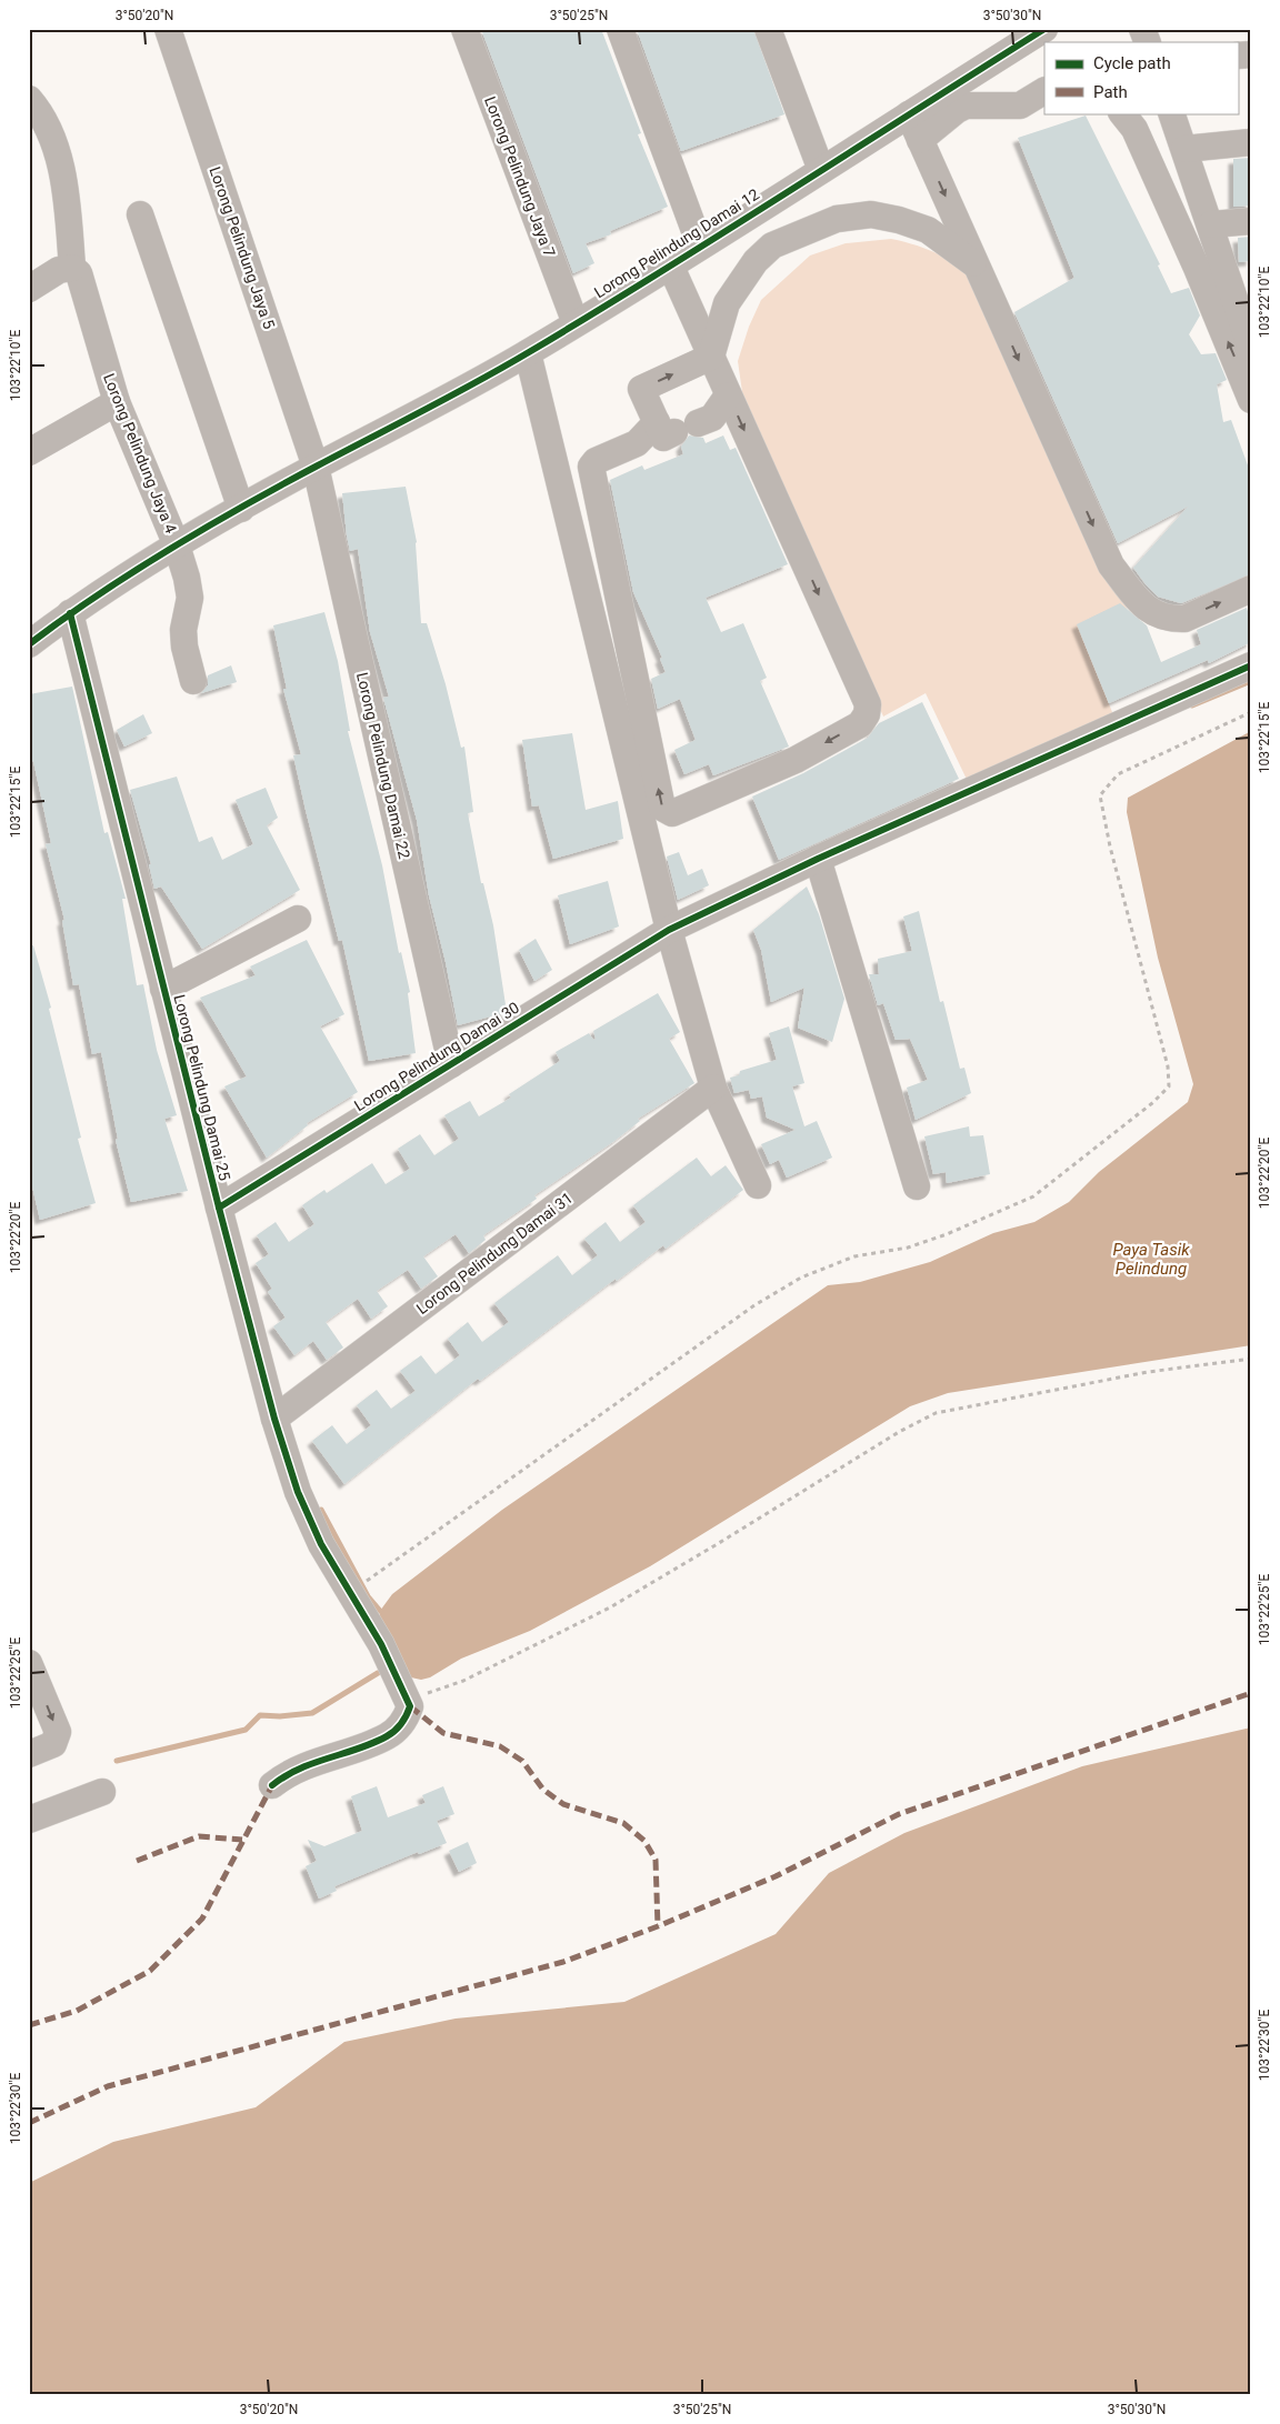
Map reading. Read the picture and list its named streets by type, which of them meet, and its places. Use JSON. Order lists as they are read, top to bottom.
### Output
{
  "streets": {
    "street": [
      "Lorong Pelindung Jaya 7",
      "Lorong Pelindung Damai 12",
      "Lorong Pelindung Jaya 5",
      "Lorong Pelindung Jaya 4",
      "Lorong Pelindung Damai 22",
      "Lorong Pelindung Damai 30",
      "Lorong Pelindung Damai 25",
      "Lorong Pelindung Damai 31"
    ]
  },
  "crossings": [
    ["Lorong Pelindung Jaya 7", "Lorong Pelindung Damai 12"],
    ["Lorong Pelindung Damai 12", "Lorong Pelindung Jaya 5"],
    ["Lorong Pelindung Damai 12", "Lorong Pelindung Jaya 4"],
    ["Lorong Pelindung Damai 12", "Lorong Pelindung Damai 22"],
    ["Lorong Pelindung Damai 12", "Lorong Pelindung Damai 25"],
    ["Lorong Pelindung Jaya 5", "Lorong Pelindung Damai 22"],
    ["Lorong Pelindung Damai 22", "Lorong Pelindung Damai 30"],
    ["Lorong Pelindung Damai 30", "Lorong Pelindung Damai 25"],
    ["Lorong Pelindung Damai 25", "Lorong Pelindung Damai 31"]
  ],
  "water": ["Paya Tasik Pelindung"],
  "legend": ["Cycle path", "Path"],
  "coordinates": [
    "3°50'20\"N",
    "3°50'25\"N",
    "3°50'30\"N",
    "103°22'10\"E",
    "103°22'15\"E",
    "103°22'20\"E",
    "103°22'25\"E",
    "103°22'30\"E"
  ]
}
